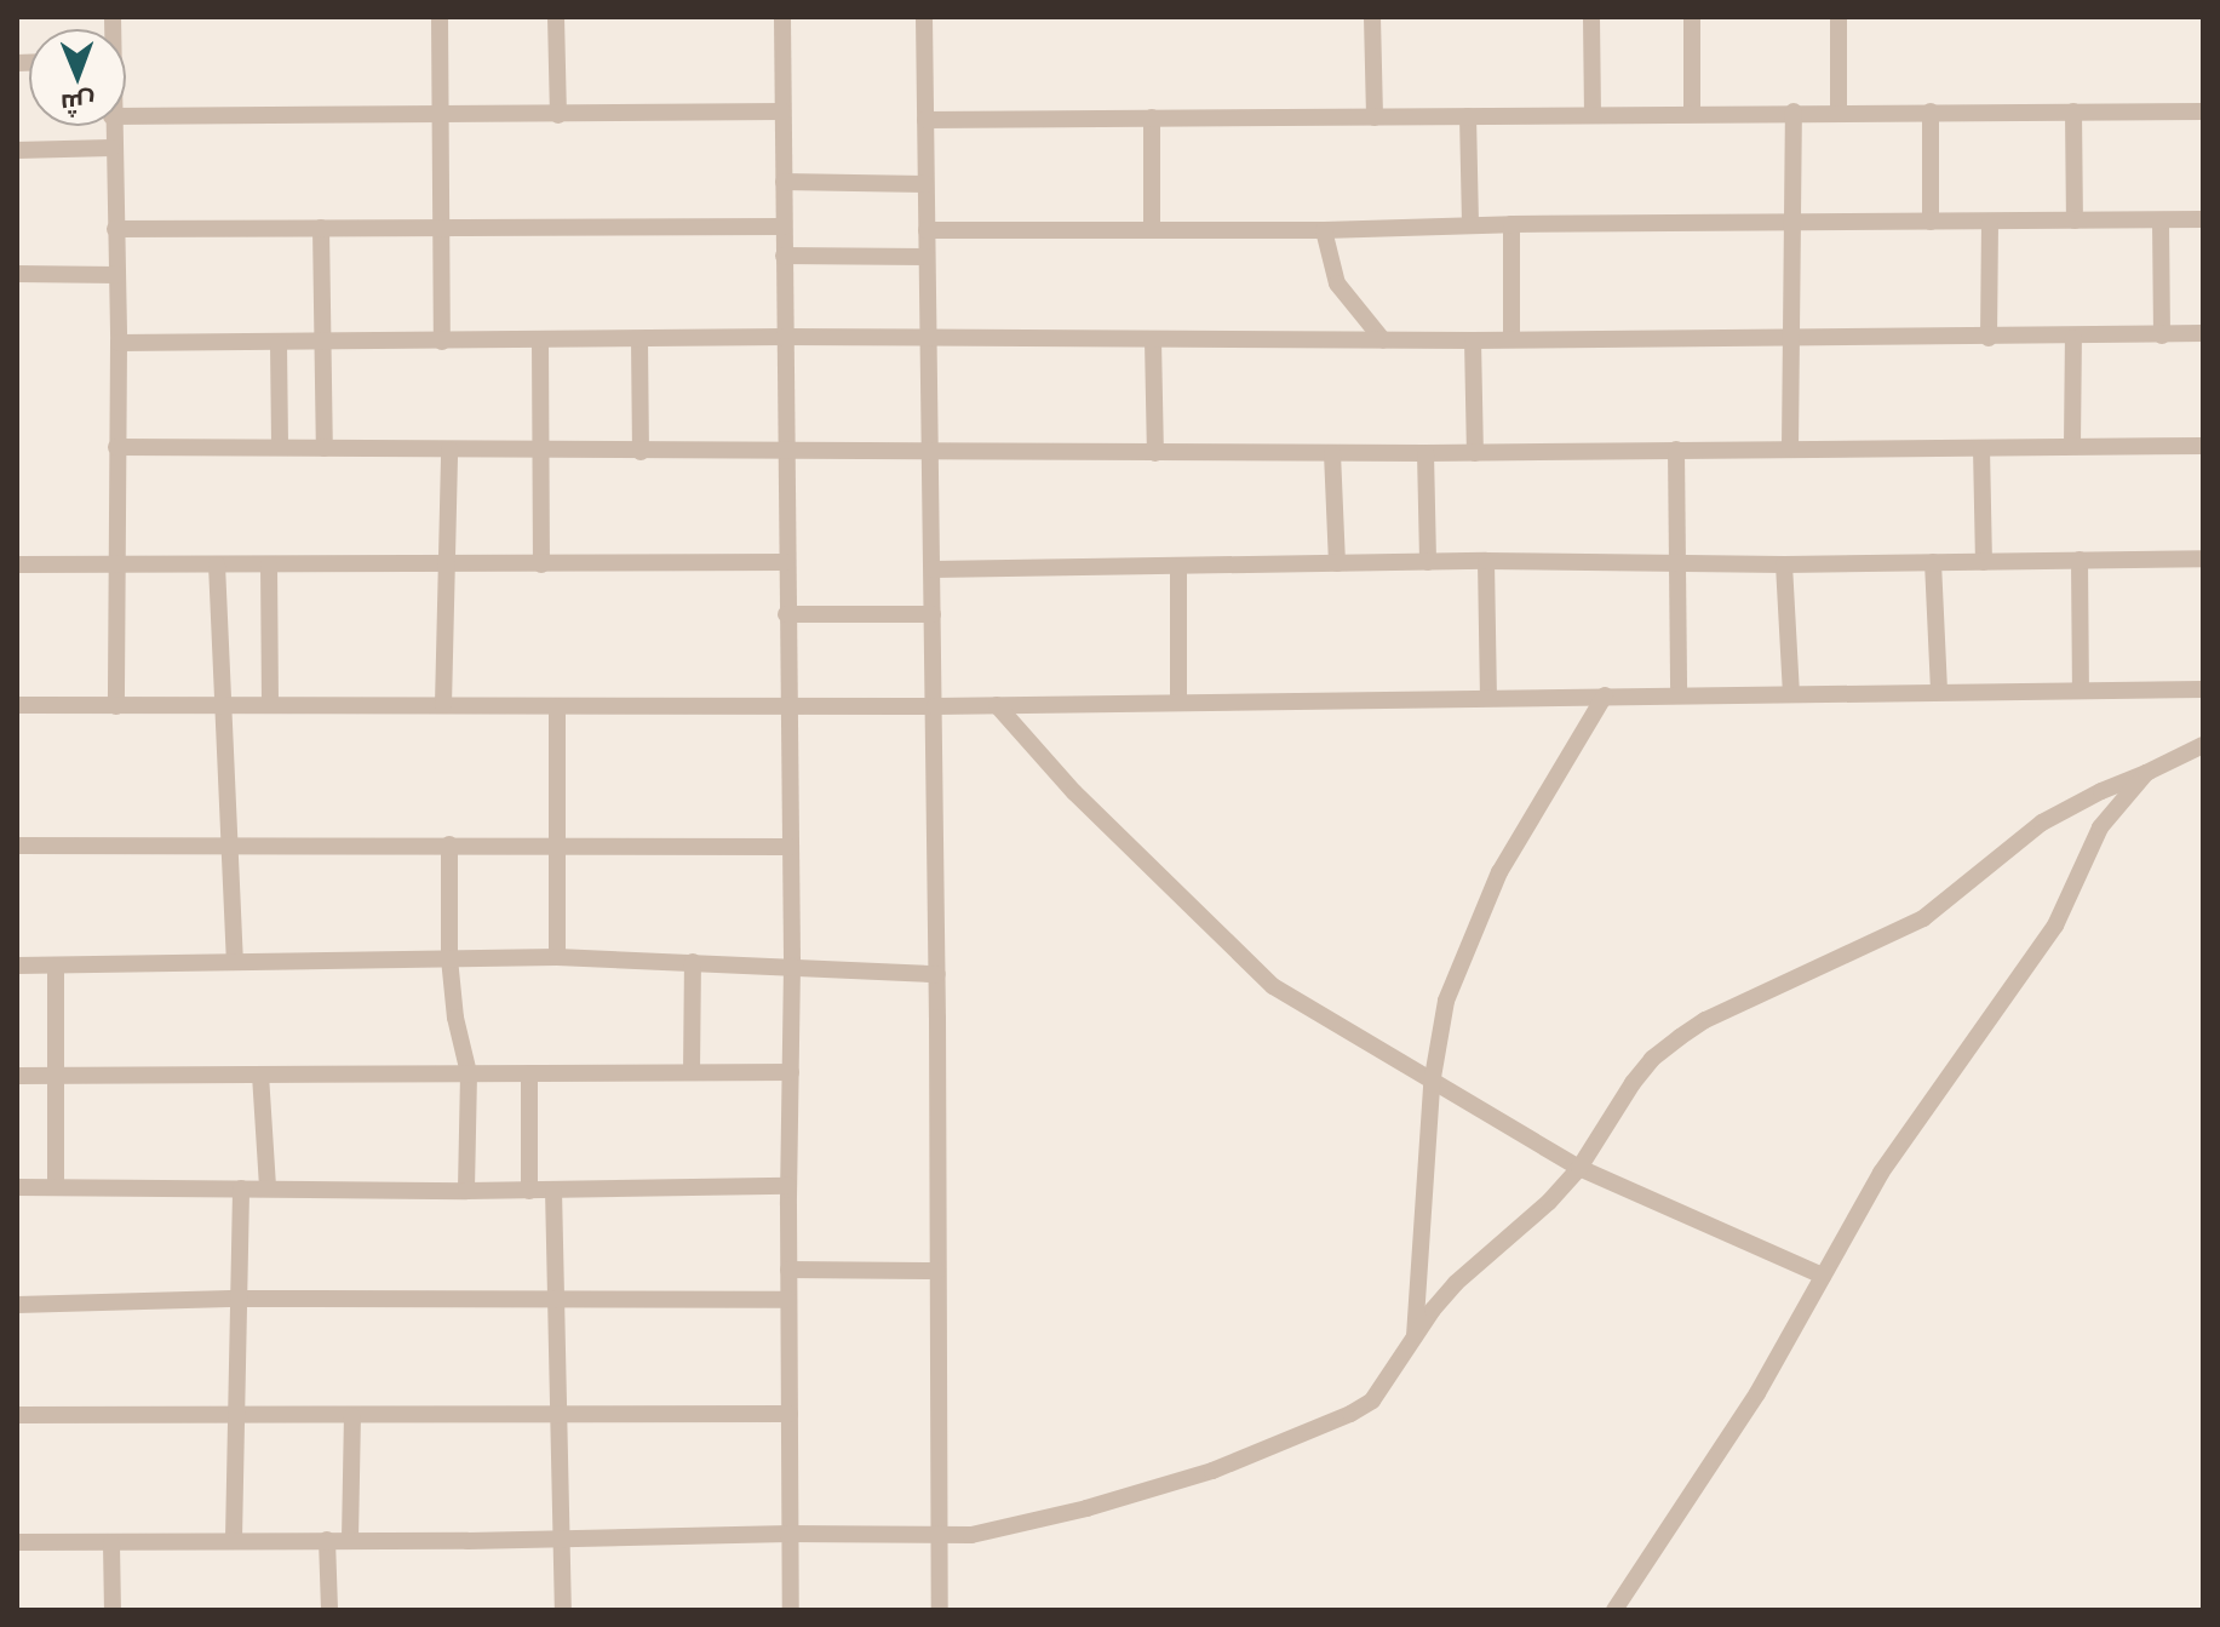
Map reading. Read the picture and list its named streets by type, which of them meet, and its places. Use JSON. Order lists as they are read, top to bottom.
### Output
{
  "north": "bottom"
}
